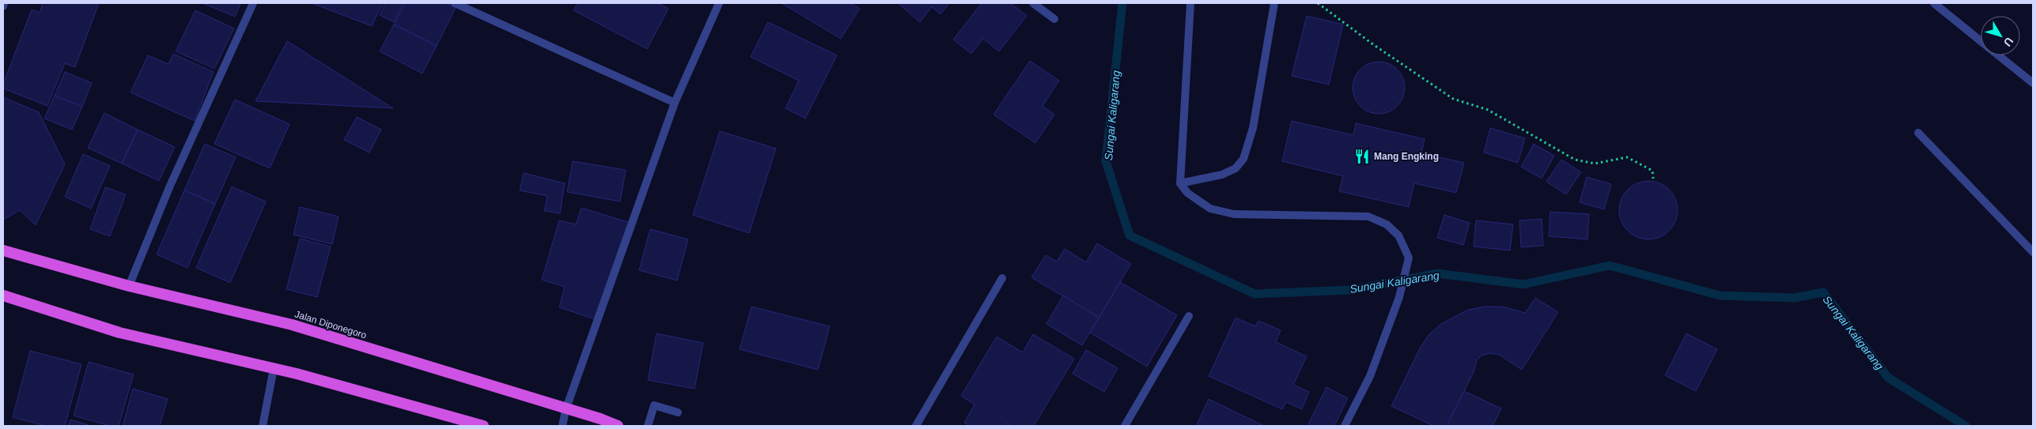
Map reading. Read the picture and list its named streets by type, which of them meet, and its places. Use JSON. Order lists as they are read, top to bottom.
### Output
{
  "streets": {
    "highway": ["Jalan Diponegoro"]
  },
  "water": ["Sungai Kaligarang"],
  "places": {
    "restaurant": ["Mang Engking"]
  },
  "north": "bottom right"
}
